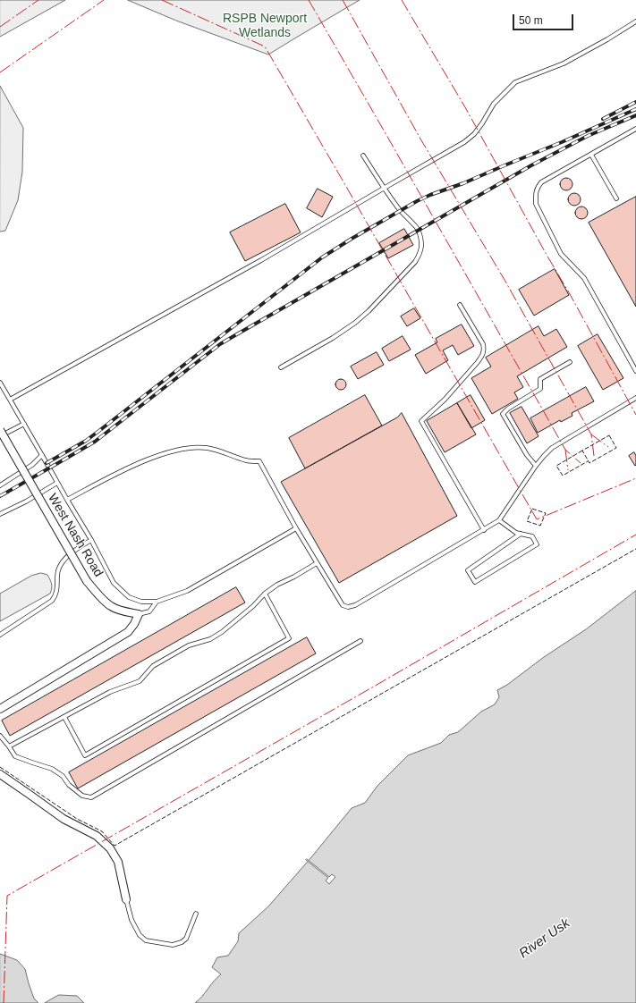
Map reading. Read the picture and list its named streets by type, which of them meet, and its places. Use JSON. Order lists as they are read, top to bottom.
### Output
{
  "streets": {
    "street": ["West Nash Road"]
  },
  "water": ["River Usk"],
  "parks": ["RSPB Newport Wetlands"],
  "scale_bar": "50 m"
}
